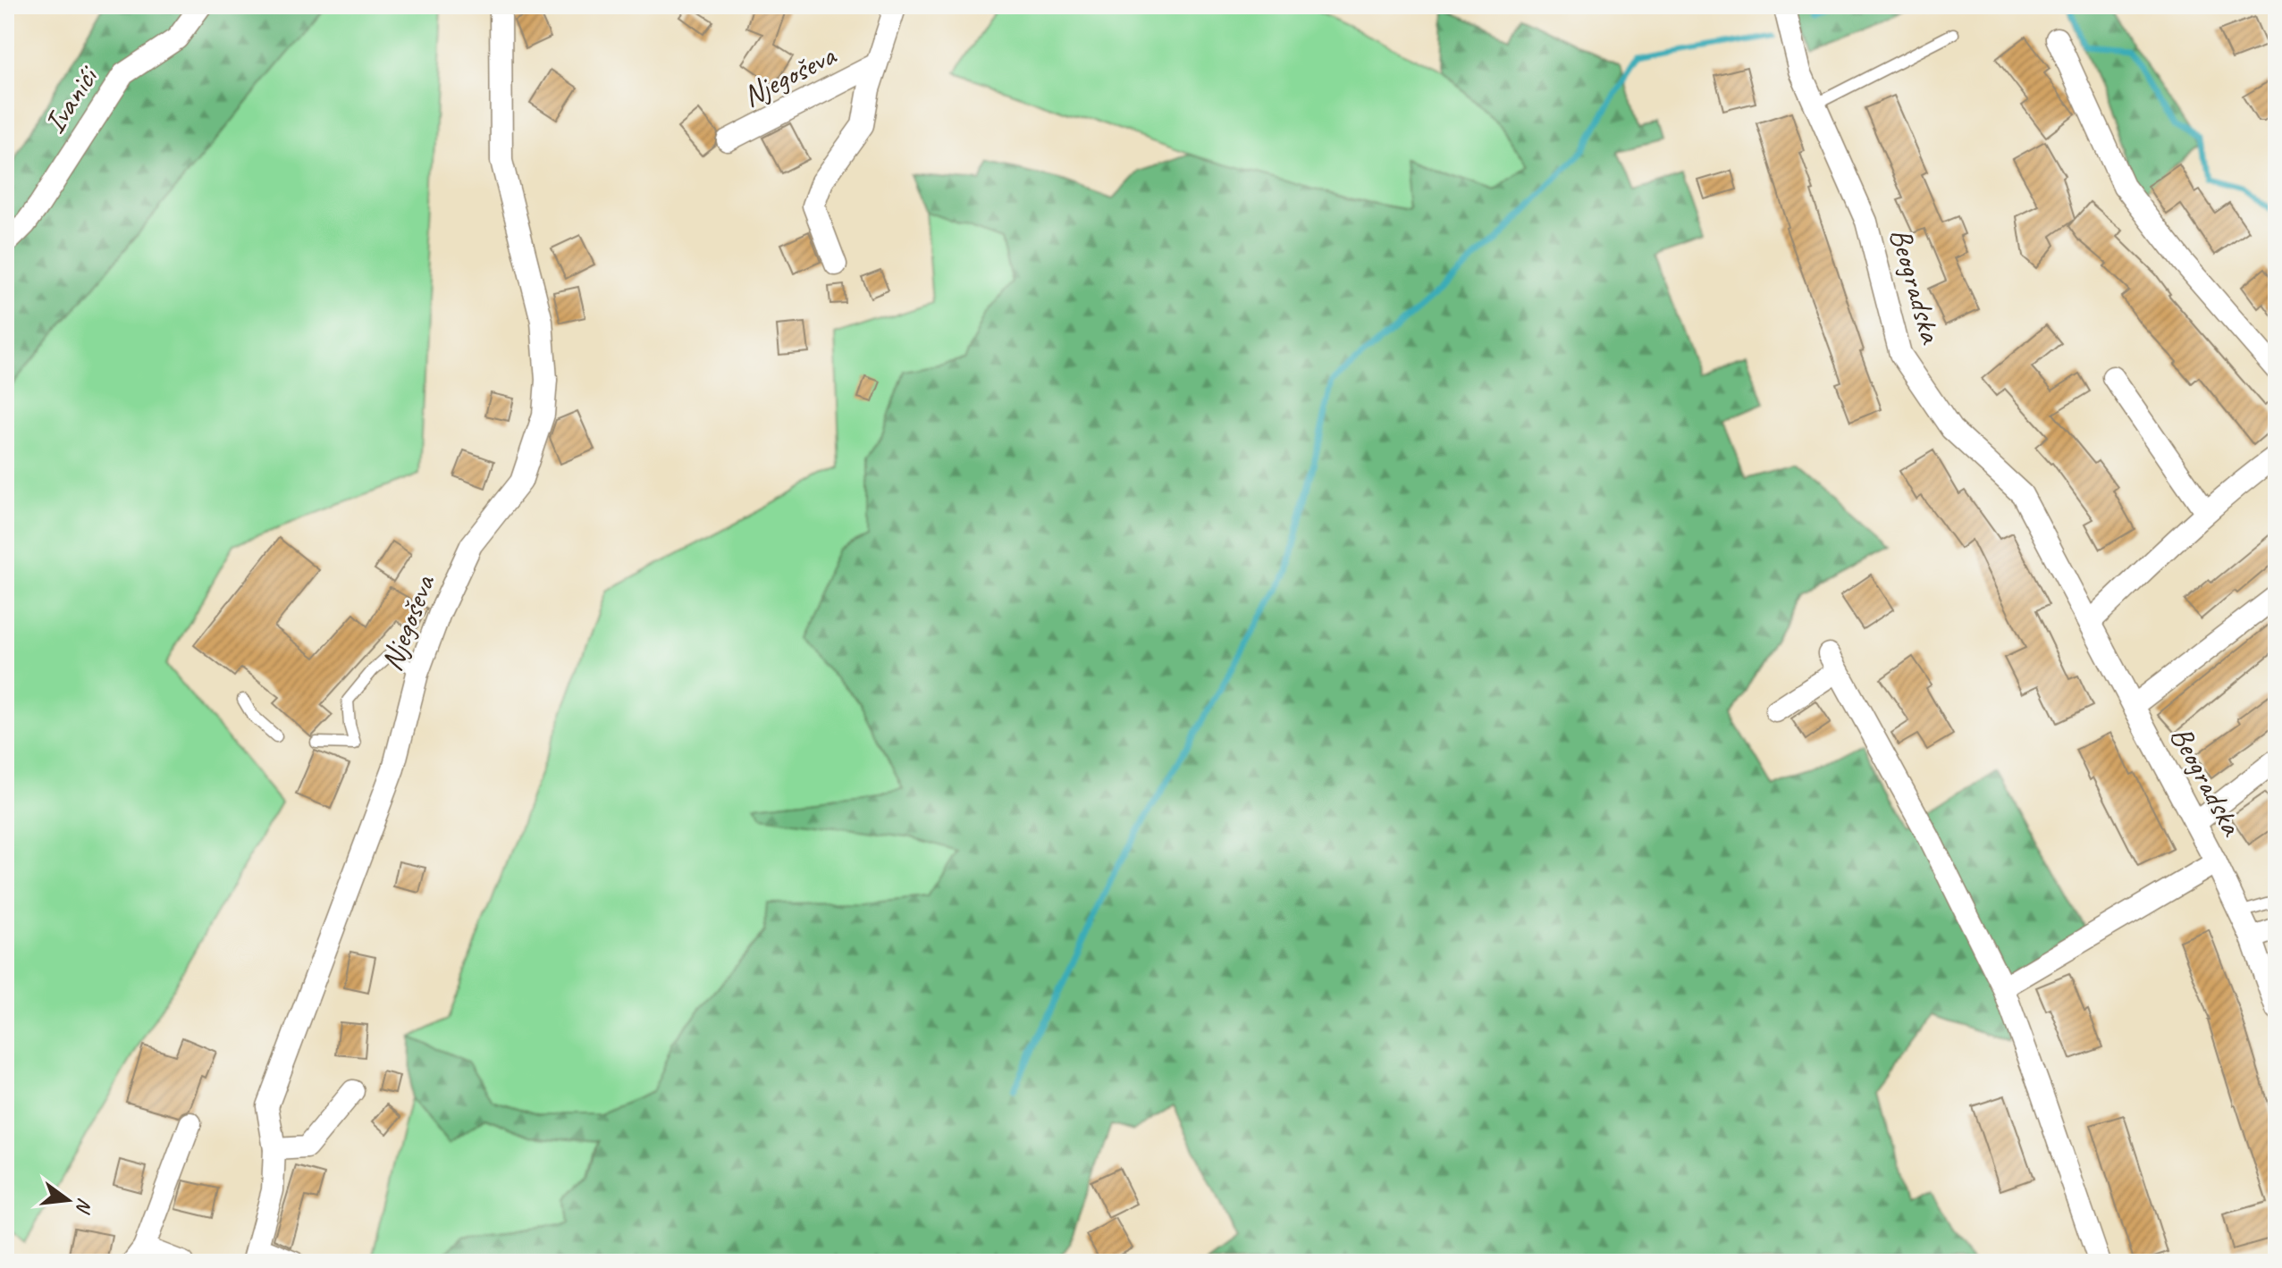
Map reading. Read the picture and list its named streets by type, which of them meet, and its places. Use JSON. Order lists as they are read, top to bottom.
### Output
{
  "streets": {
    "street": ["Njegoševa", "Ivanići", "Beogradska"]
  },
  "north": "right"
}
